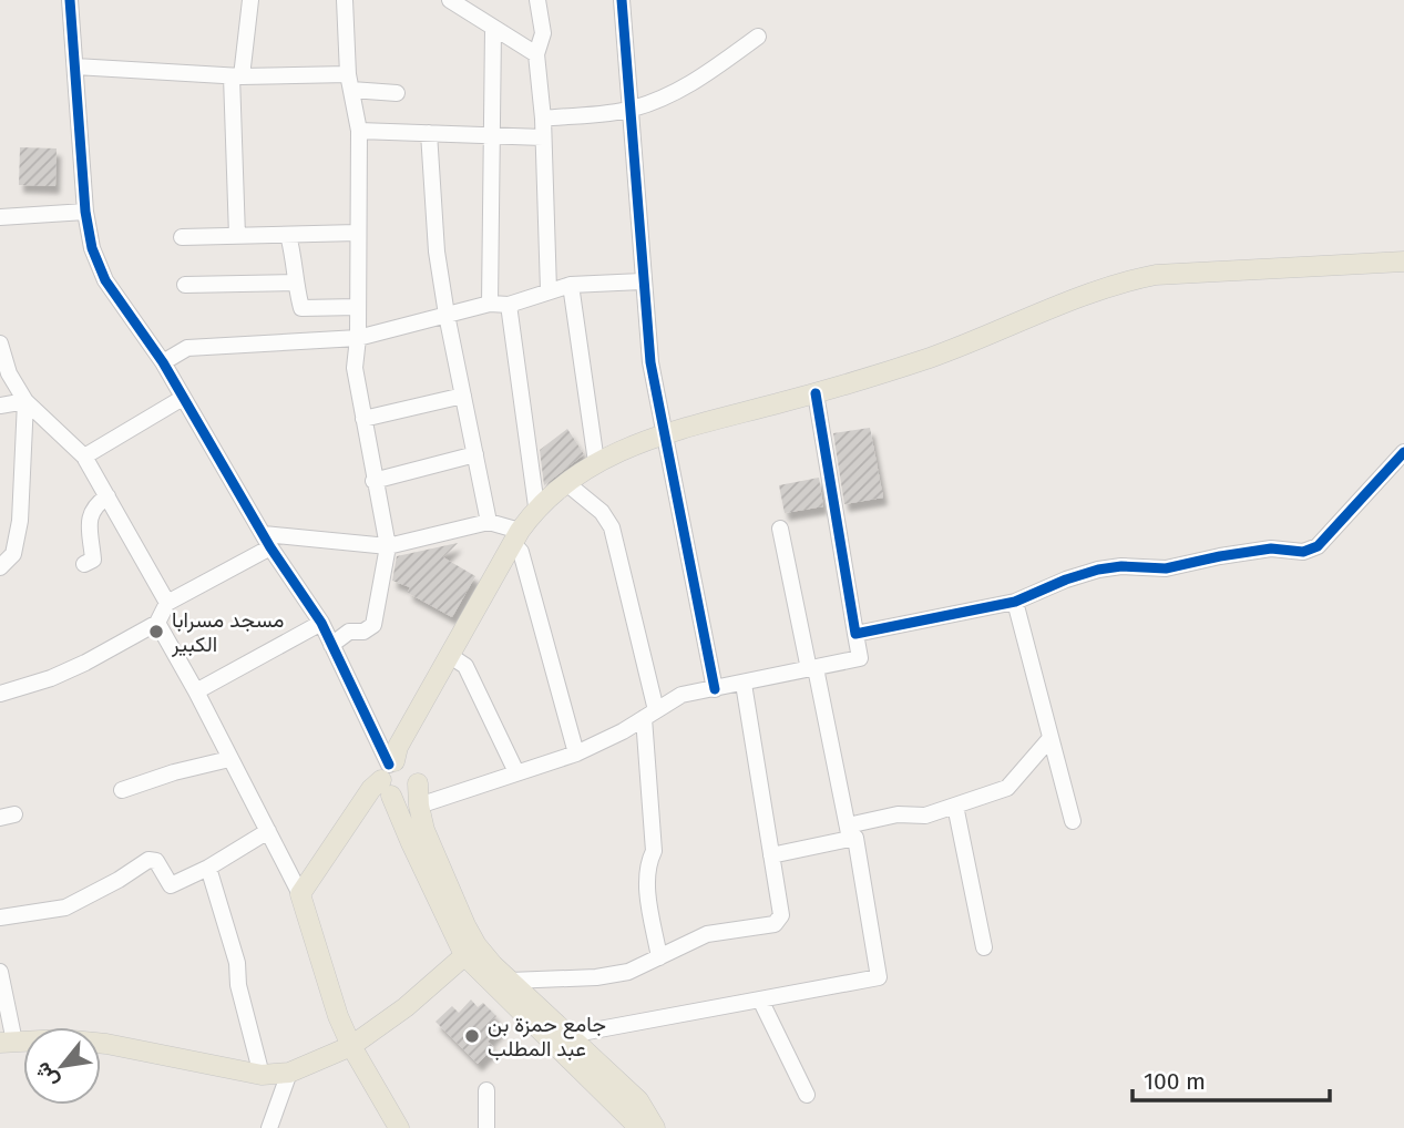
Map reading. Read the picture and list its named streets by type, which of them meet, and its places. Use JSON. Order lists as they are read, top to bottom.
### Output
{
  "places": ["مسجد مسرابا الكبير", "جامع حمزة بن عبد المطلب"],
  "scale_bar": "100 m",
  "north": "bottom left"
}
